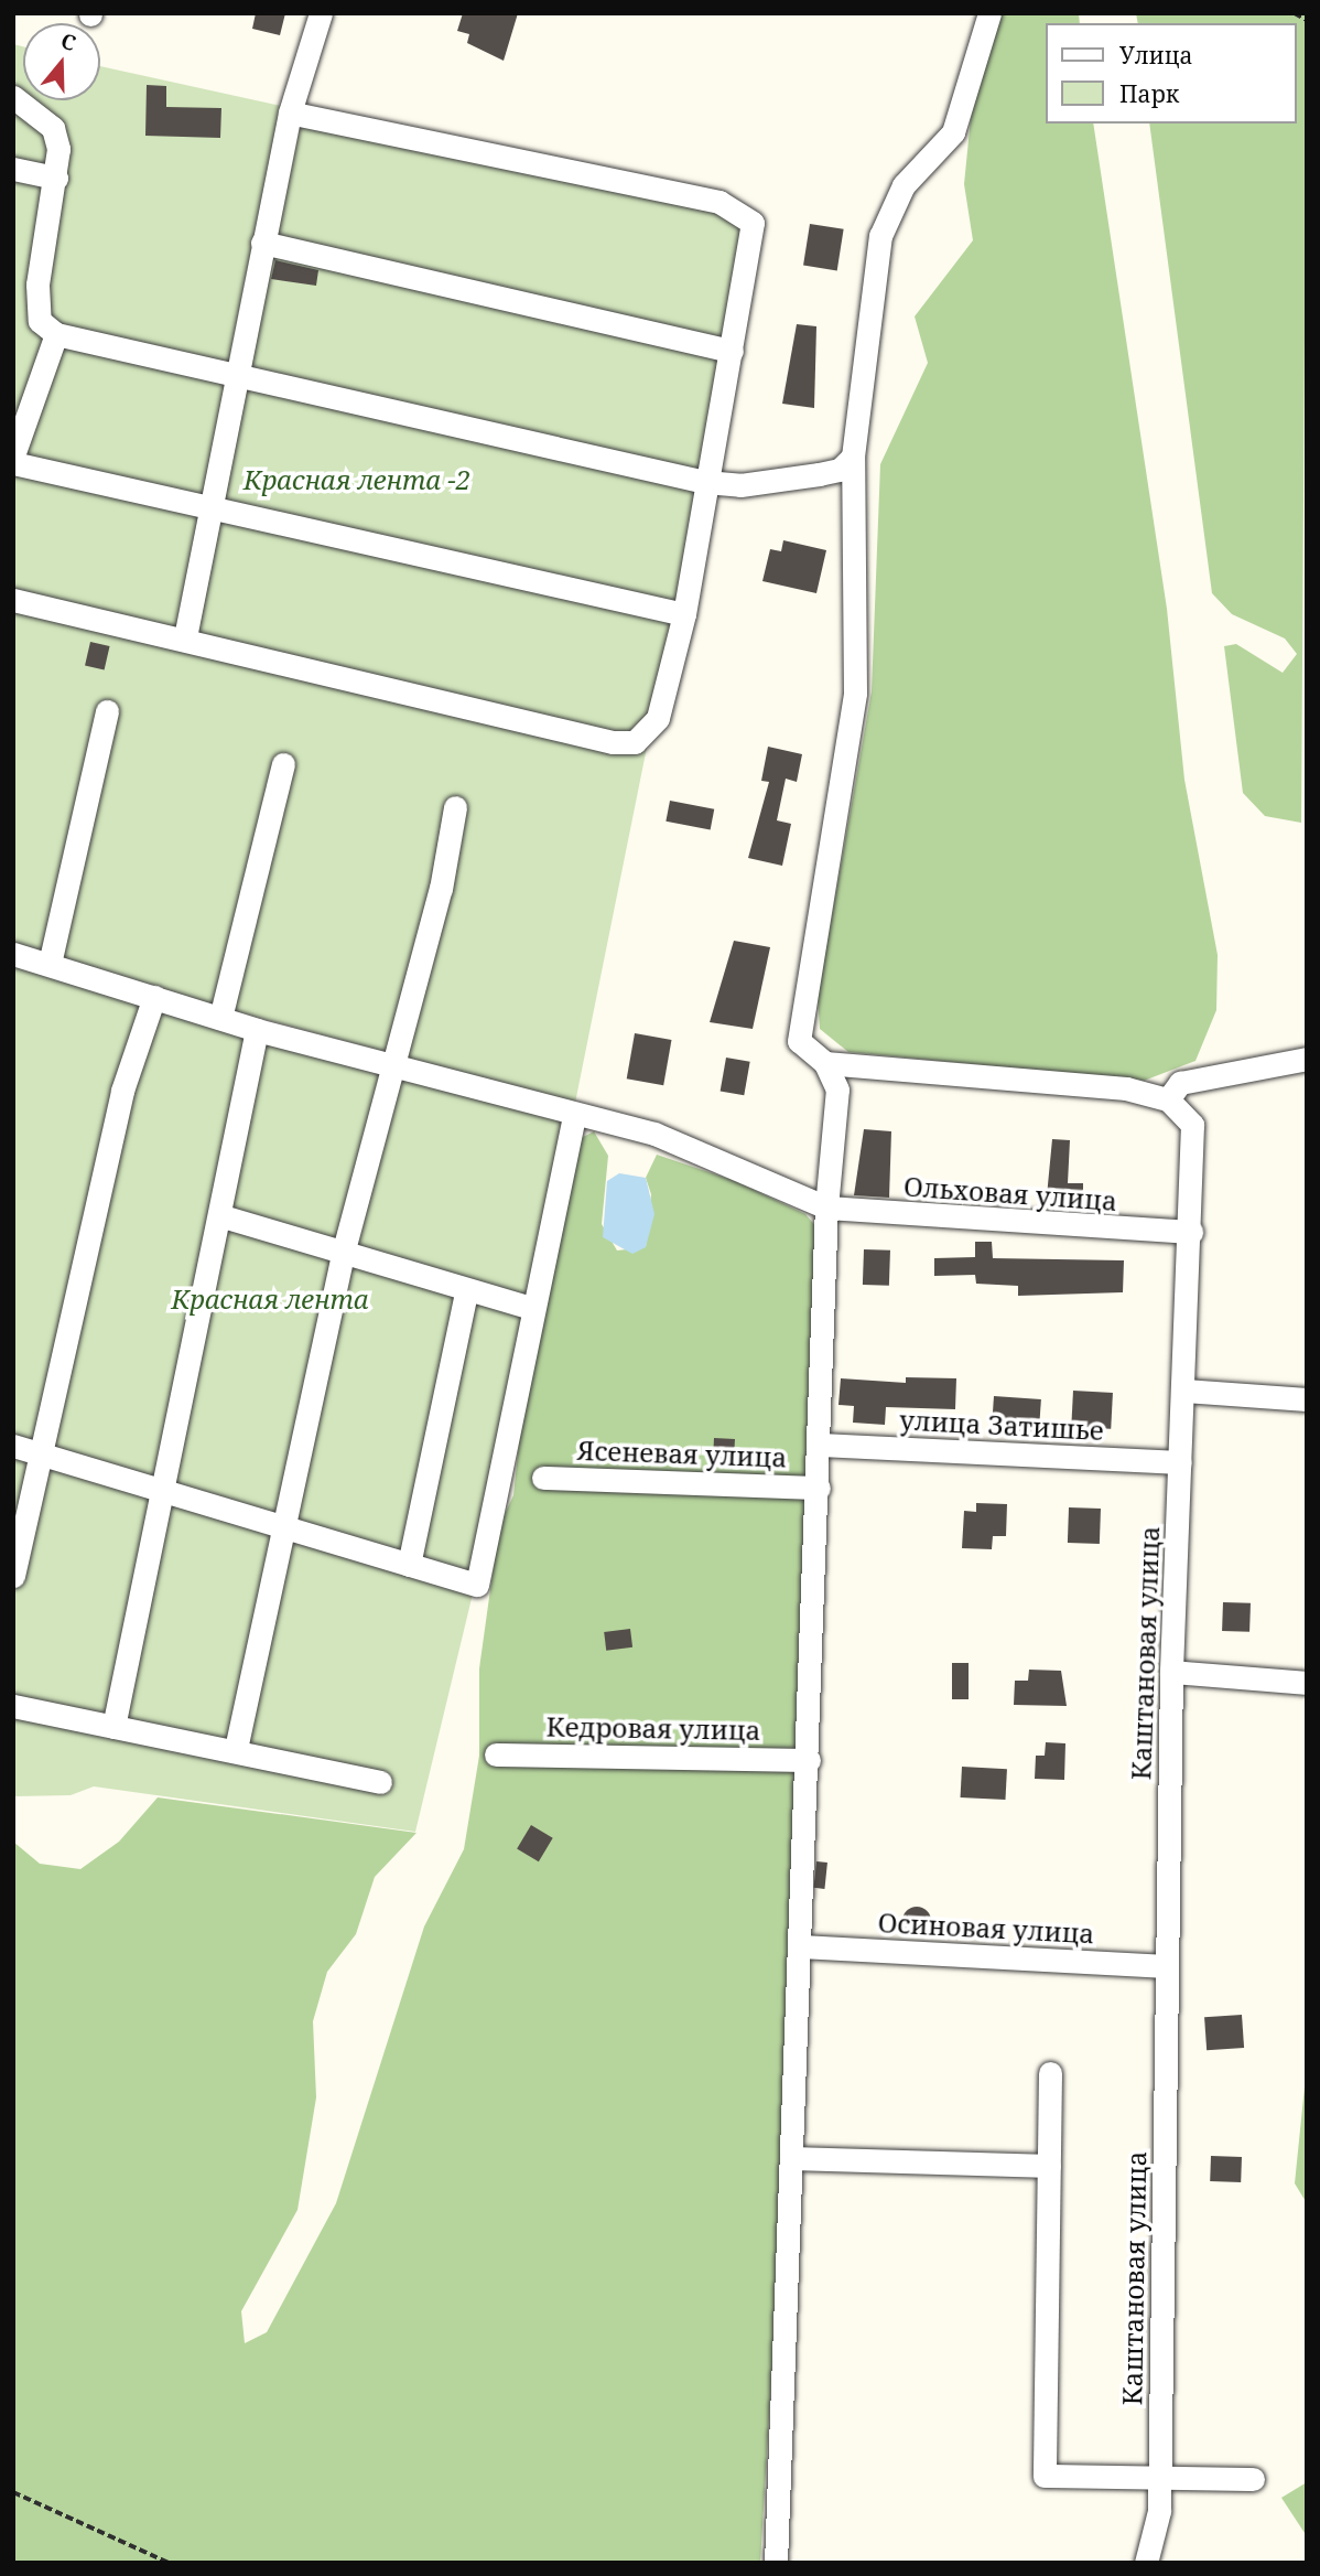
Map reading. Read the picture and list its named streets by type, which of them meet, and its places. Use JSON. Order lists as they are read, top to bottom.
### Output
{
  "streets": {
    "street": [
      "Ольховая улица",
      "улица Затишье",
      "Ясеневая улица",
      "Каштановая улица",
      "Кедровая улица",
      "Осиновая улица"
    ]
  },
  "crossings": [
    ["Ольховая улица", "Каштановая улица"],
    ["улица Затишье", "Каштановая улица"],
    ["Каштановая улица", "Осиновая улица"]
  ],
  "parks": ["Красная лента -2", "Красная лента"],
  "legend": ["Улица", "Парк"],
  "north": "top"
}
